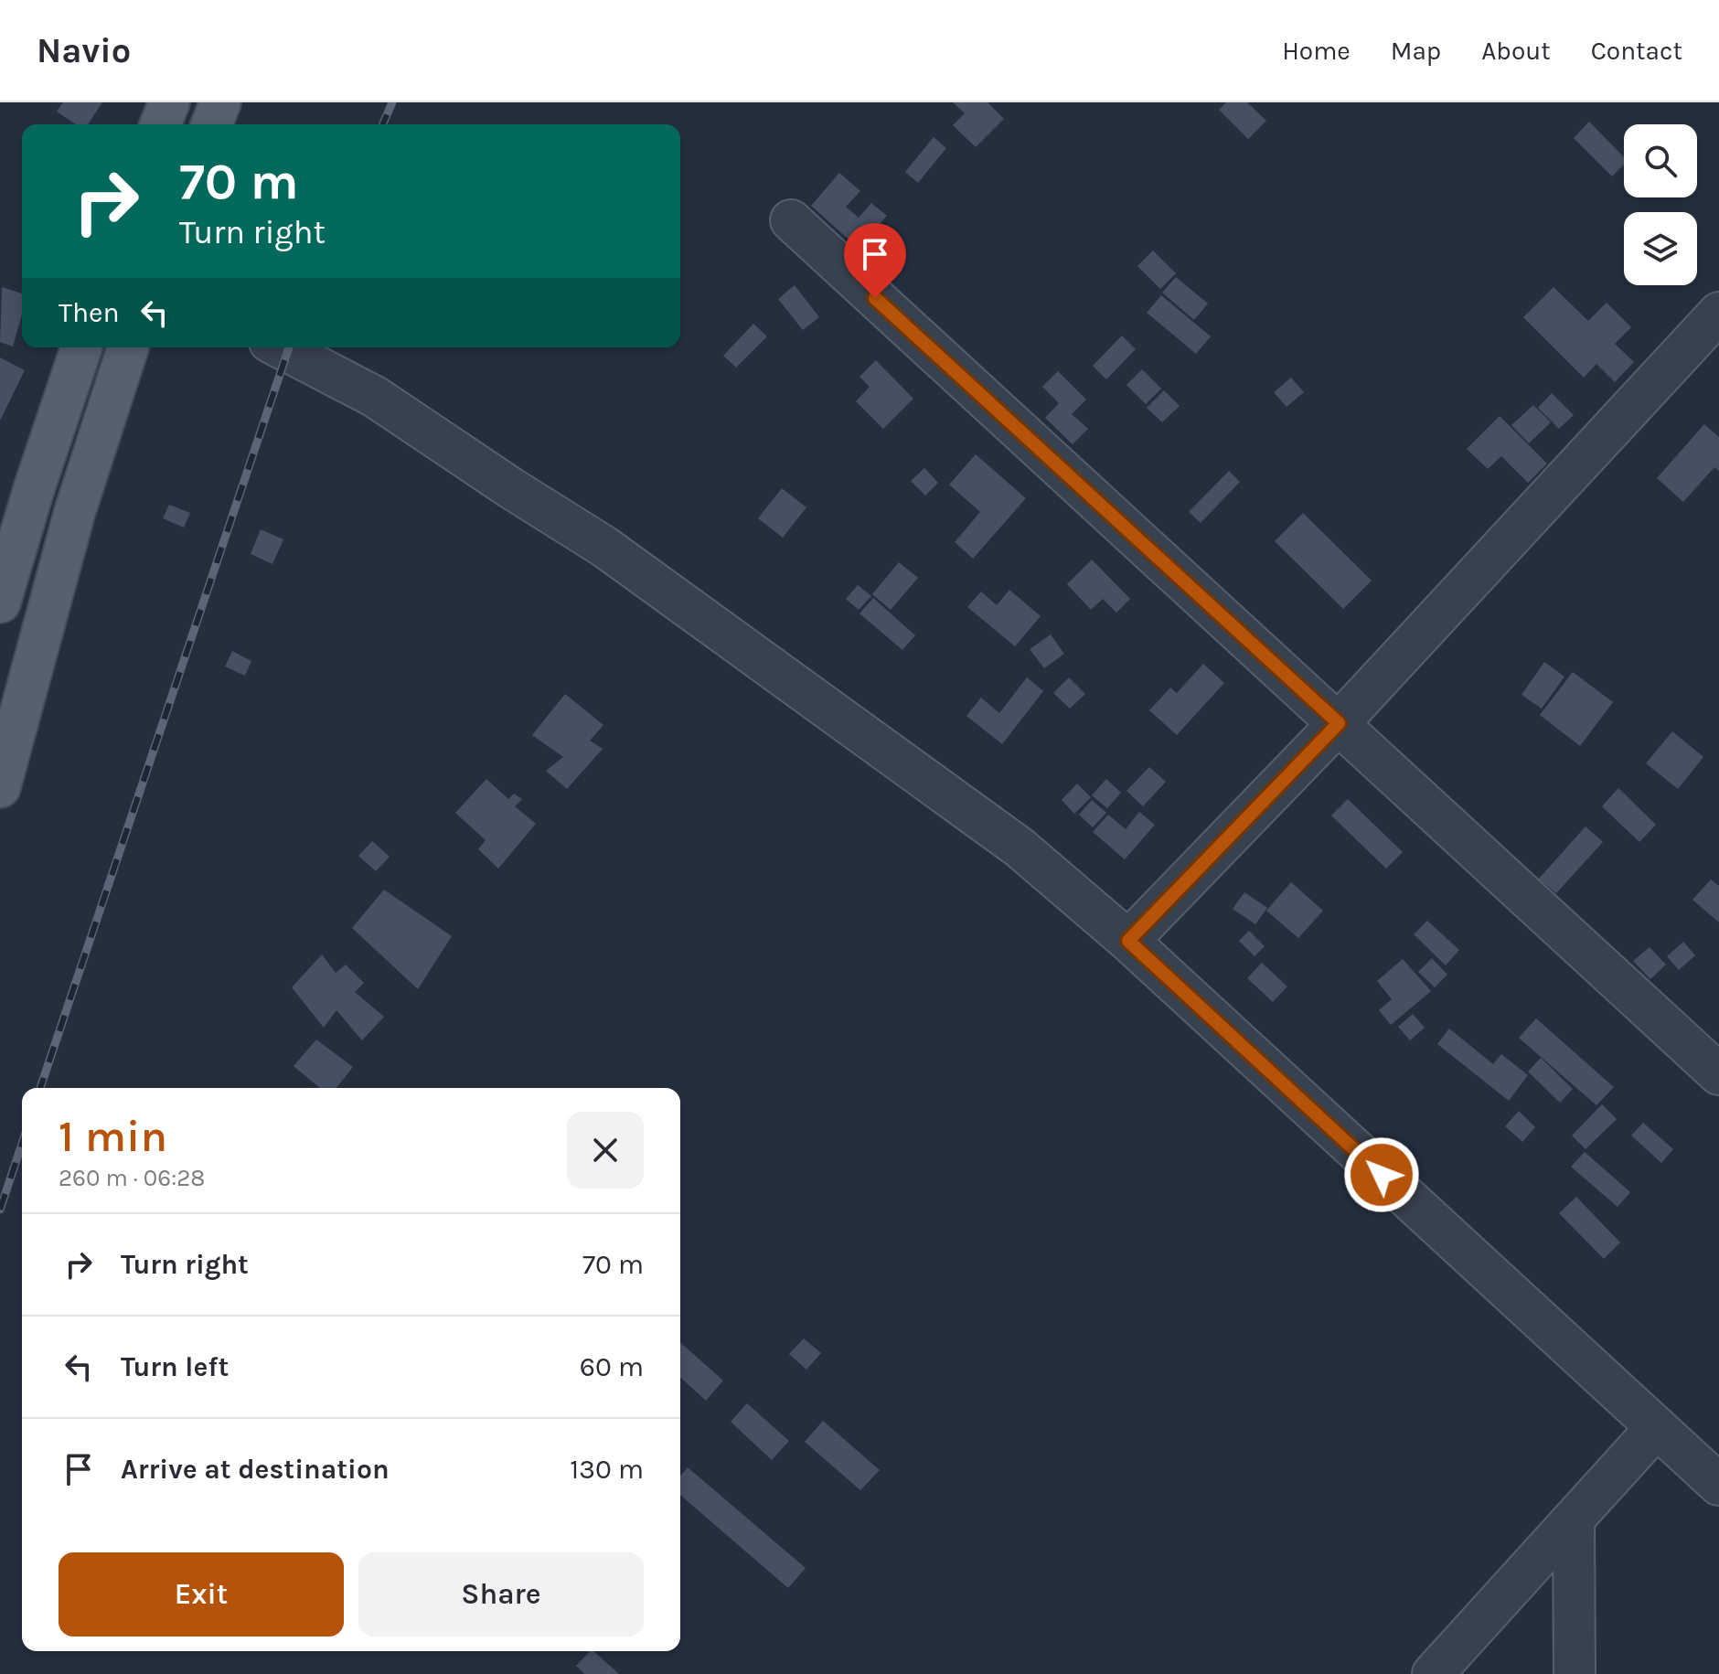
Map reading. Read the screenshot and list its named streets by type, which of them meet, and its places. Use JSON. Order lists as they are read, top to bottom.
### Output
{
  "page": {
    "header": "Navio",
    "nav": [
      "Home",
      "Map",
      "About",
      "Contact"
    ],
    "turn": ["70 m", "Turn right"],
    "then": "Then",
    "heading": ["1 min", "260 m · 06:28"],
    "list": [
      {
        "name": "Turn right",
        "value": "70 m"
      },
      {
        "name": "Turn left",
        "value": "60 m"
      },
      {
        "name": "Arrive at destination",
        "value": "130 m"
      }
    ],
    "buttons": ["Exit", "Share"]
  }
}
